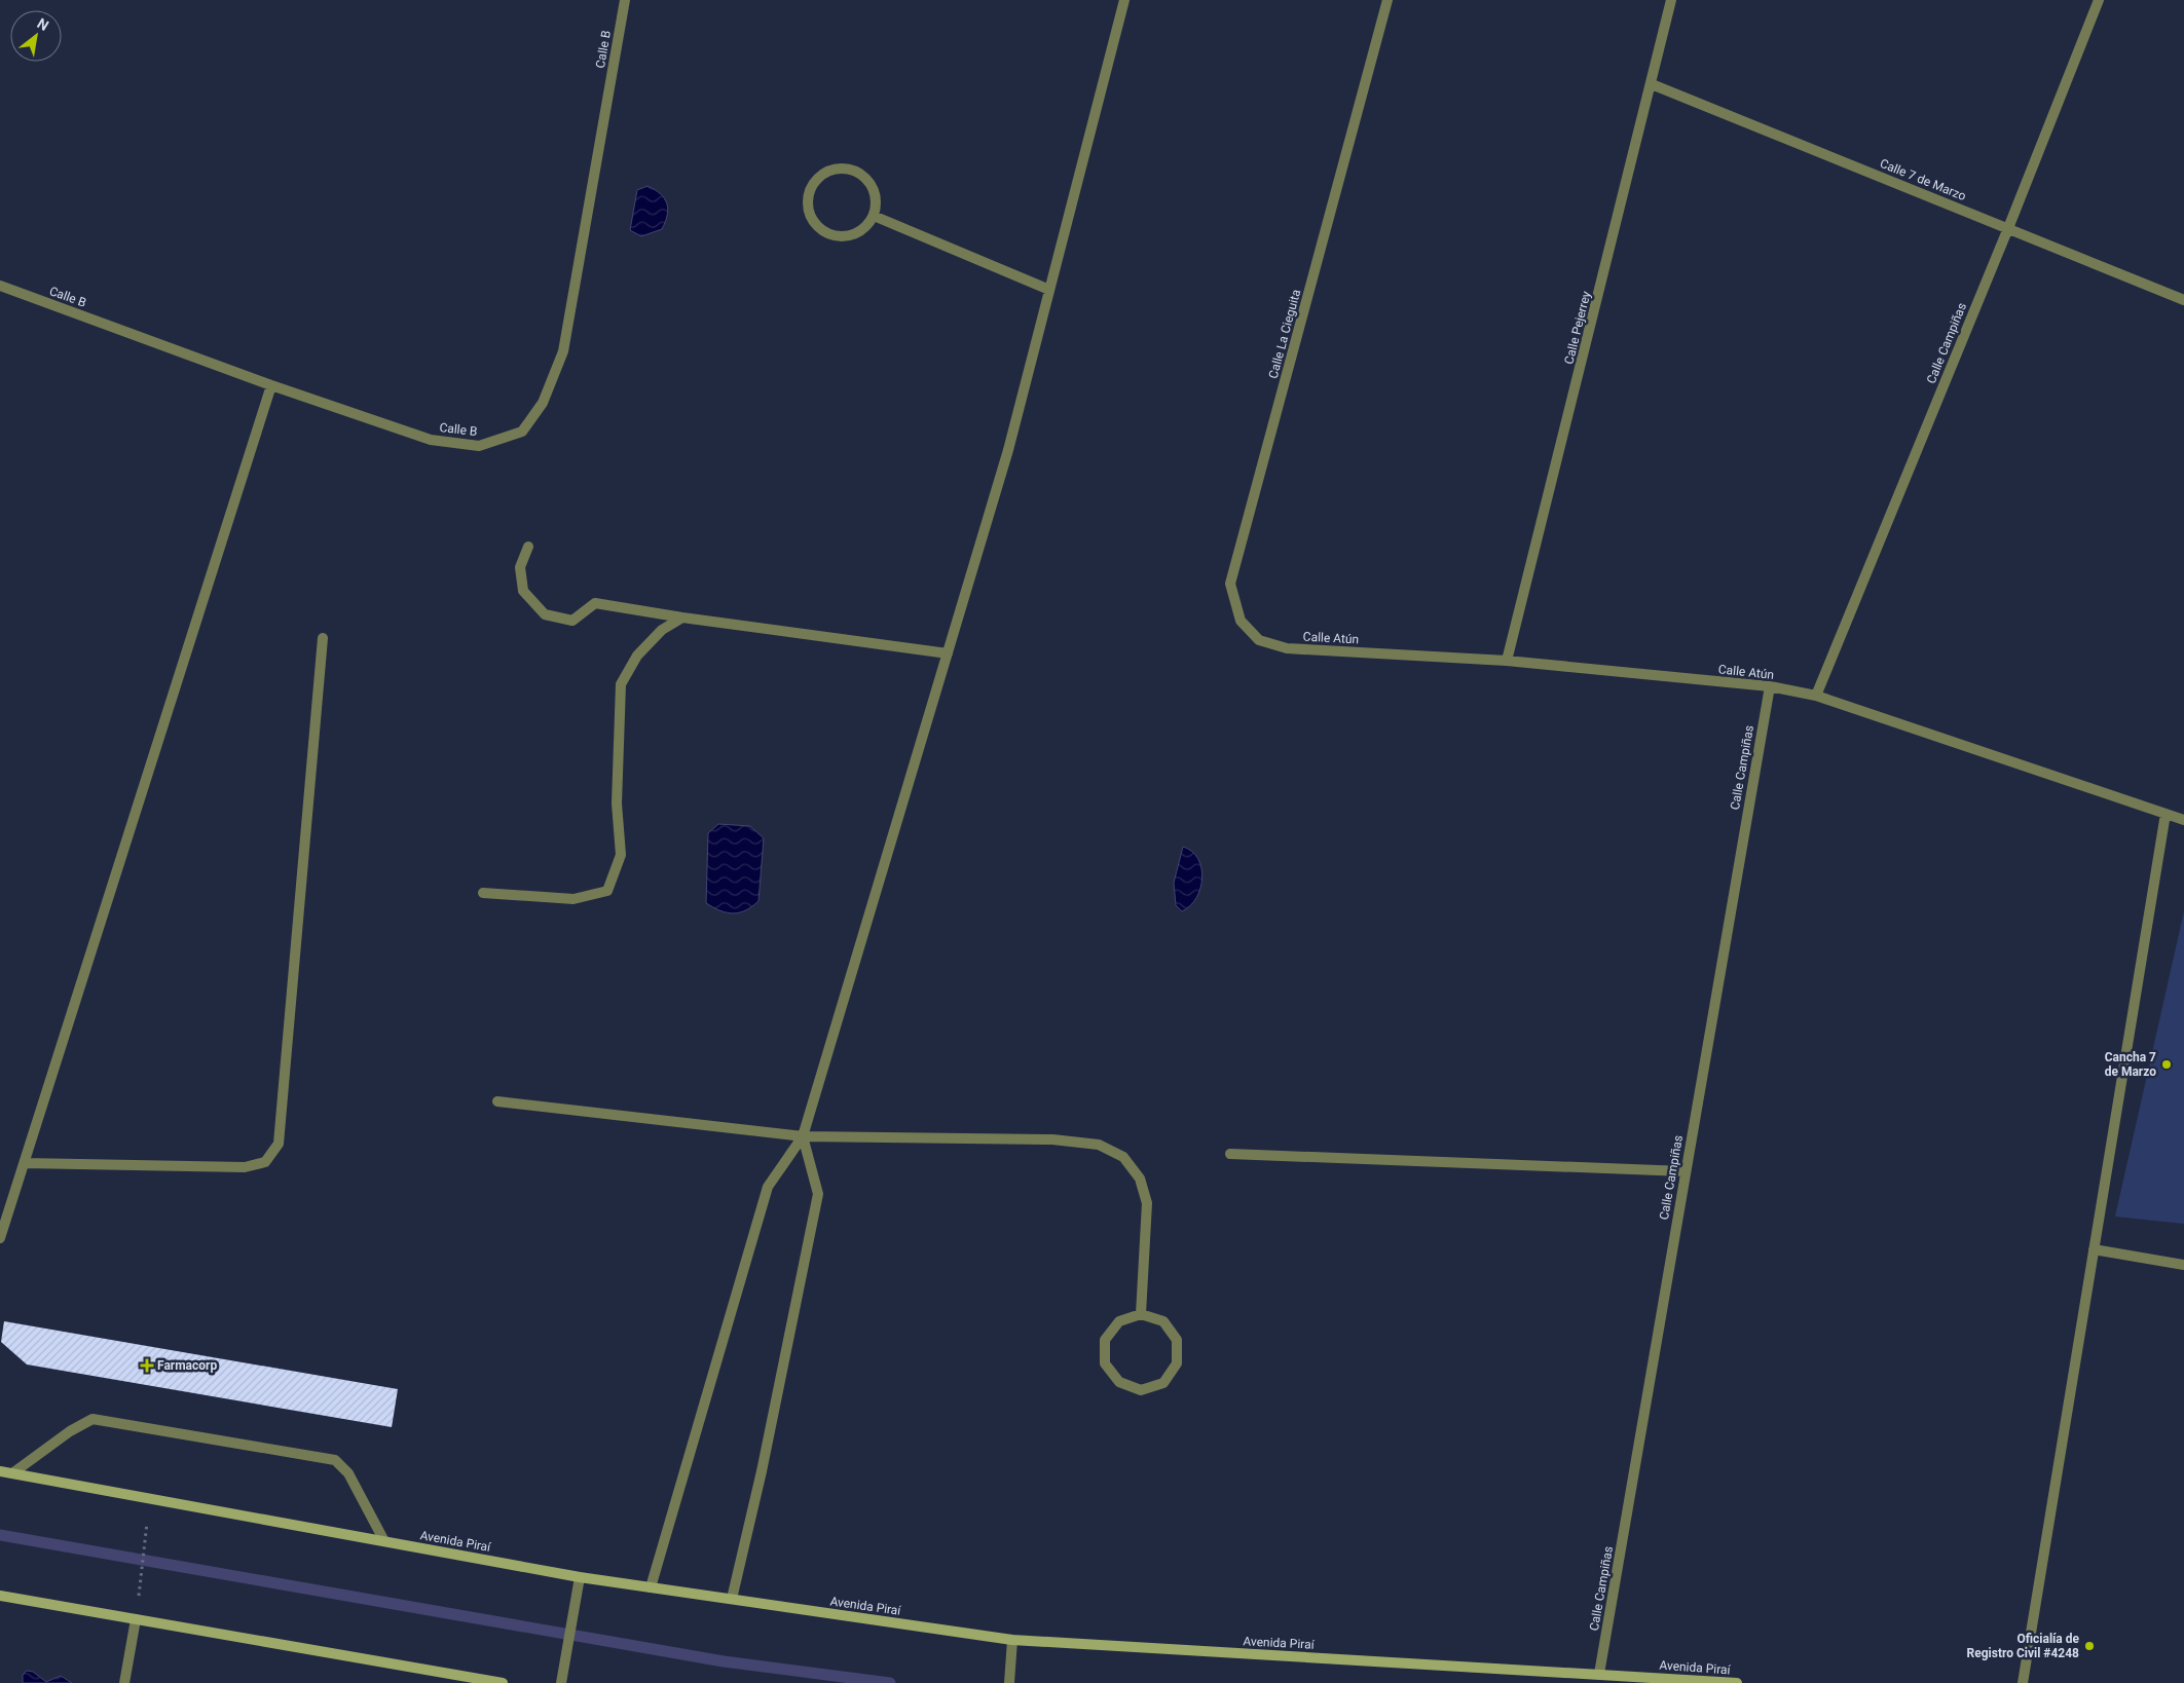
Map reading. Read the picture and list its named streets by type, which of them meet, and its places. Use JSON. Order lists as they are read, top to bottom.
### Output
{
  "streets": {
    "main road": ["Avenida Piraí"],
    "street": [
      "Calle B",
      "Calle 7 de Marzo",
      "Calle Pejerrey",
      "Calle La Cieguita",
      "Calle Campiñas",
      "Calle Atún"
    ]
  },
  "crossings": [
    ["Calle 7 de Marzo", "Calle Pejerrey"],
    ["Calle 7 de Marzo", "Calle Campiñas"],
    ["Calle Pejerrey", "Calle Atún"],
    ["Calle La Cieguita", "Calle Atún"],
    ["Calle Campiñas", "Calle Atún"],
    ["Calle Campiñas", "Avenida Piraí"]
  ],
  "places": {
    "other": ["Cancha 7 de Marzo", "Oficialía de Registro Civil #4248"],
    "health": ["Farmacorp"]
  },
  "north": "top right"
}
